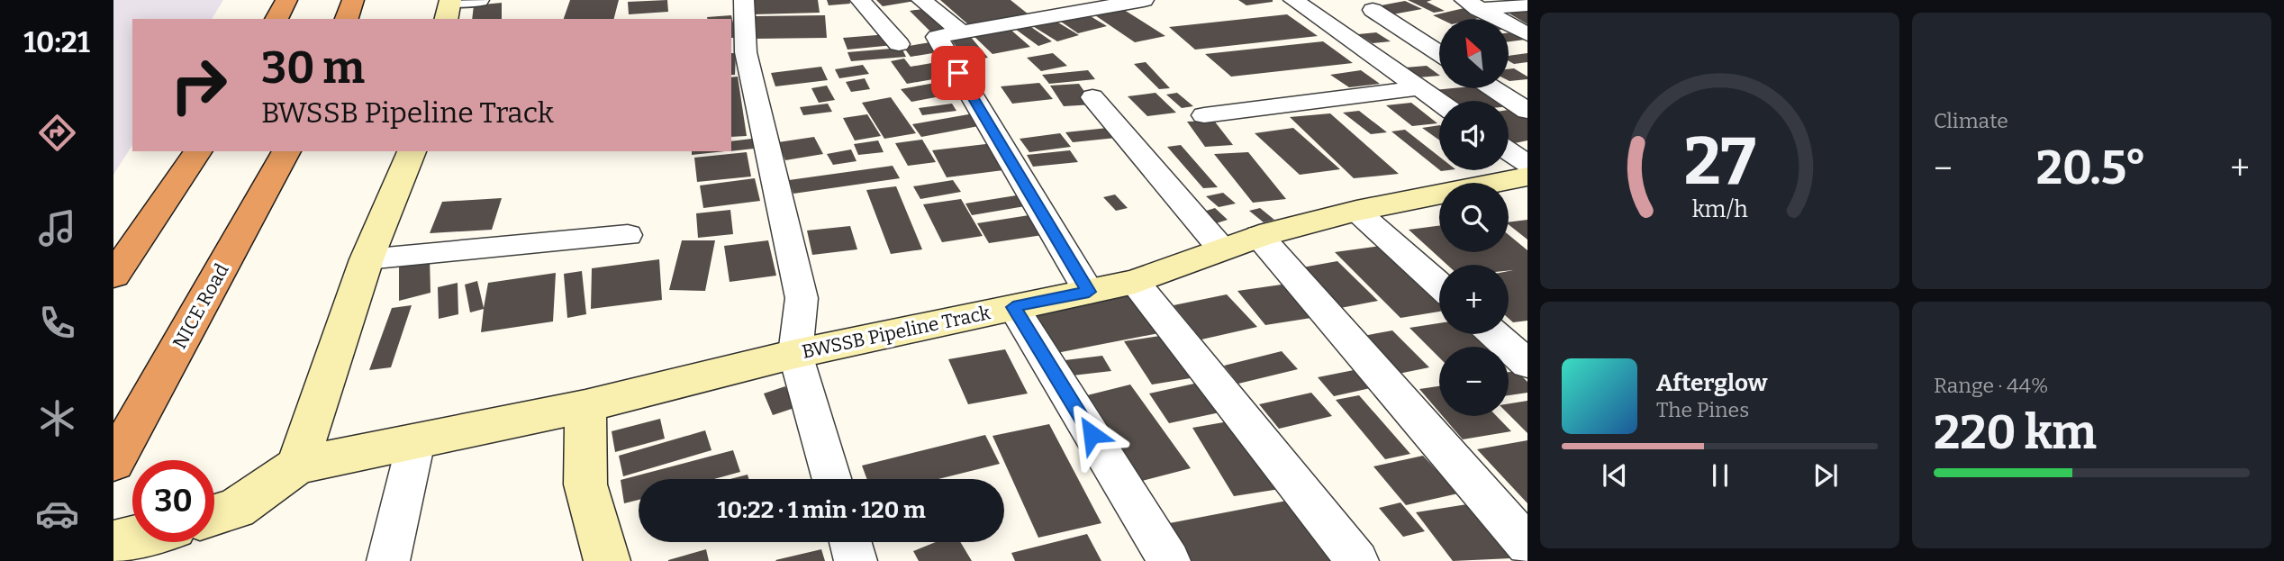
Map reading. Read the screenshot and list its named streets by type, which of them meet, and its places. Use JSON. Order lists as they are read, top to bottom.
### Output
{
  "streets": {
    "highway": ["NICE Road"],
    "street": ["BWSSB Pipeline Track"]
  },
  "north": "top left",
  "page": {
    "tabs": "10:21",
    "tile": [
      "Climate",
      ["Range · 44%", "220 km"]
    ],
    "map_buttons": ["+", "−"],
    "turn": ["30 m", "BWSSB Pipeline Track"],
    "heat": ["−", "20.5°", "+"],
    "song": ["Afterglow", "The Pines"],
    "limit": "30",
    "trip": "10:22 · 1 min · 120 m",
    "gauge": ["27", "km/h"]
  }
}
